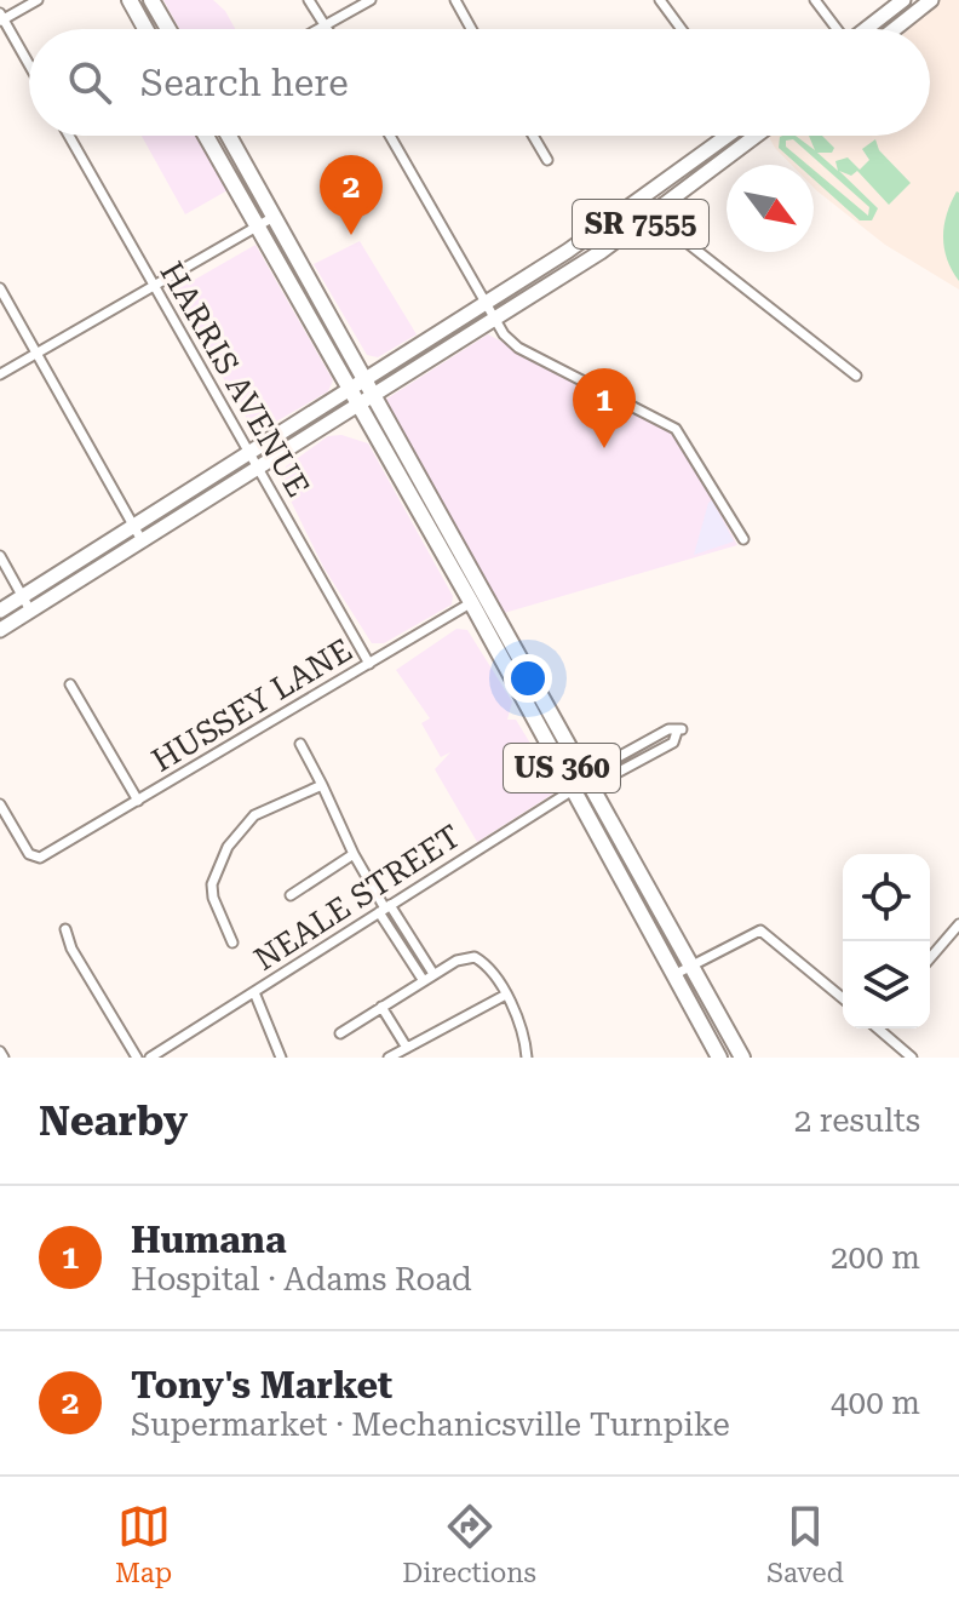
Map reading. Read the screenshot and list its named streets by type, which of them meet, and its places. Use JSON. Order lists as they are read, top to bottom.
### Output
{
  "streets": {
    "highway": ["US 360"],
    "main road": ["SR 7555"],
    "street": ["HARRIS AVENUE", "HUSSEY LANE", "NEALE STREET"]
  },
  "crossings": [
    ["SR 7555", "US 360"],
    ["HARRIS AVENUE", "HUSSEY LANE"],
    ["HUSSEY LANE", "US 360"],
    ["US 360", "NEALE STREET"]
  ],
  "north": "bottom right",
  "page": {
    "search": "Search here",
    "pins": ["2", "1"],
    "heading": ["Nearby", "2 results"],
    "list": [
      {
        "mark": "1",
        "name": "Humana",
        "note": "Hospital · Adams Road",
        "value": "200 m"
      },
      {
        "mark": "2",
        "name": "Tony's Market",
        "note": "Supermarket · Mechanicsville Turnpike",
        "value": "400 m"
      }
    ],
    "nav": ["Map", "Directions", "Saved"]
  }
}
